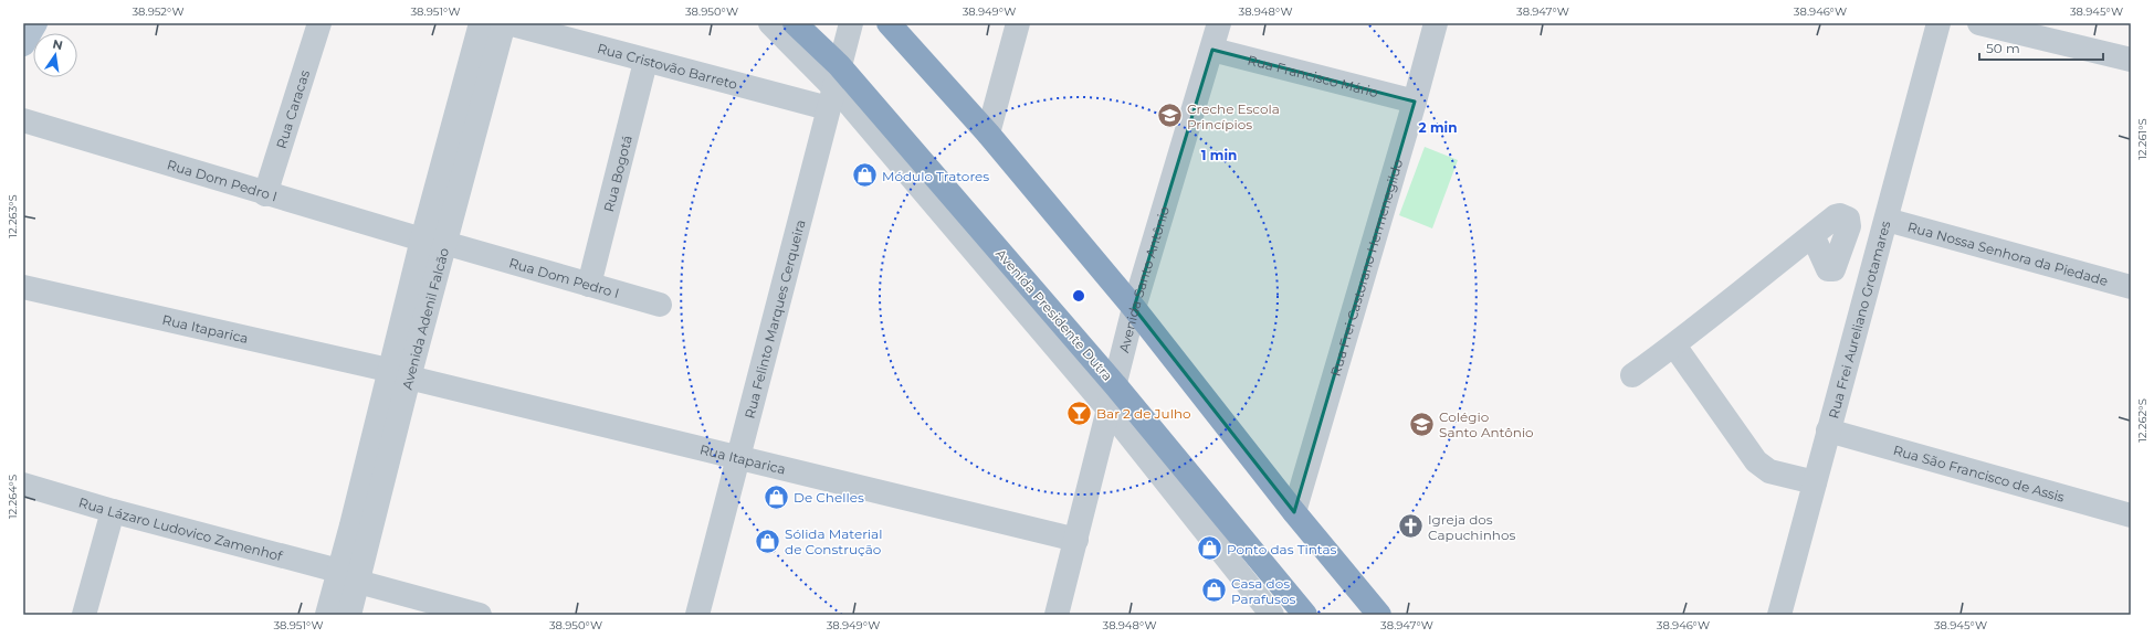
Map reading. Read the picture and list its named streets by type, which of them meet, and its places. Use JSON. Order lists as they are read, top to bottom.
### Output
{
  "streets": {
    "highway": ["Avenida Presidente Dutra"],
    "street": [
      "Rua Cristovão Barreto",
      "Rua Francisco Mário",
      "Rua Caracas",
      "Rua Bogotá",
      "Rua Dom Pedro I",
      "Rua Nossa Senhora da Piedade",
      "Rua Frei Castorano Hermenegildo",
      "Avenida Santo Antônio",
      "Avenida Adenil Falcão",
      "Rua Felinto Marques Cerqueira",
      "Rua Frei Aureliano Grotamares",
      "Rua Itaparica",
      "Rua São Francisco de Assis",
      "Rua Lázaro Ludovico Zamenhof"
    ]
  },
  "crossings": [
    ["Rua Cristovão Barreto", "Rua Bogotá"],
    ["Rua Cristovão Barreto", "Rua Felinto Marques Cerqueira"],
    ["Rua Francisco Mário", "Rua Frei Castorano Hermenegildo"],
    ["Rua Francisco Mário", "Avenida Santo Antônio"],
    ["Rua Caracas", "Rua Dom Pedro I"],
    ["Rua Bogotá", "Rua Dom Pedro I"],
    ["Rua Dom Pedro I", "Avenida Adenil Falcão"],
    ["Rua Nossa Senhora da Piedade", "Rua Frei Aureliano Grotamares"],
    ["Avenida Santo Antônio", "Avenida Presidente Dutra"],
    ["Avenida Santo Antônio", "Rua Itaparica"],
    ["Avenida Presidente Dutra", "Rua Felinto Marques Cerqueira"],
    ["Avenida Adenil Falcão", "Rua Itaparica"],
    ["Avenida Adenil Falcão", "Rua Lázaro Ludovico Zamenhof"],
    ["Rua Felinto Marques Cerqueira", "Rua Itaparica"],
    ["Rua Frei Aureliano Grotamares", "Rua São Francisco de Assis"]
  ],
  "places": {
    "school or university": ["Creche Escola Princípios", "Colégio Santo Antônio"],
    "shop": [
      "Módulo Tratores",
      "De Chelles",
      "Sólida Material de Construção",
      "Ponto das Tintas",
      "Casa dos Parafusos"
    ],
    "bar": ["Bar 2 de Julho"],
    "church": ["Igreja dos Capuchinhos"]
  },
  "scale_bar": "50 m",
  "north": "top",
  "coordinates": [
    "38.952°W",
    "38.951°W",
    "38.950°W",
    "38.949°W",
    "38.948°W",
    "38.947°W",
    "38.946°W",
    "38.945°W",
    "12.261°S",
    "12.263°S",
    "12.262°S",
    "12.264°S"
  ],
  "rings": ["2 min", "1 min"]
}
